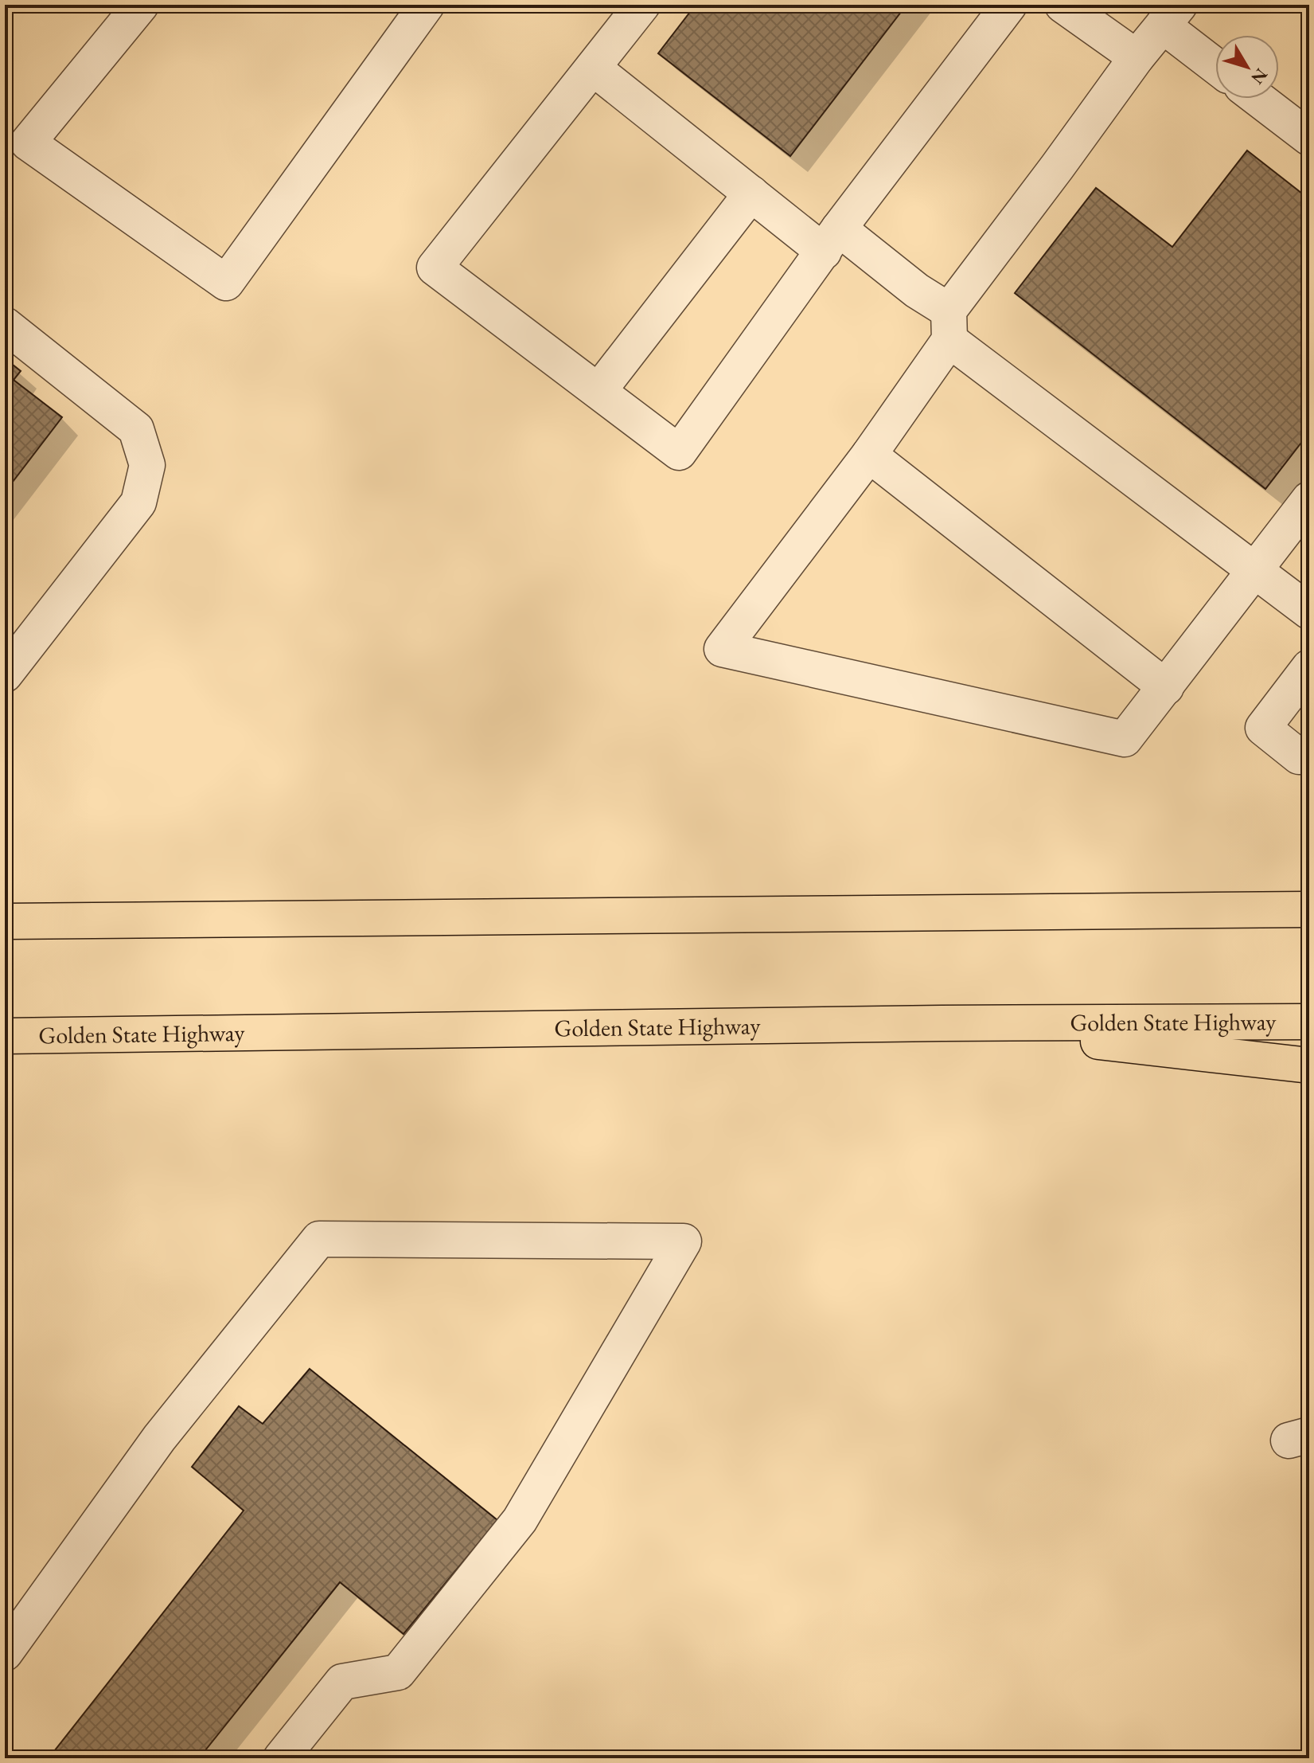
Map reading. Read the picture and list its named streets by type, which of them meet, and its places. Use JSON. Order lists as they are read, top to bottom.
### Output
{
  "streets": {
    "highway": ["Golden State Highway"]
  },
  "north": "bottom right"
}
